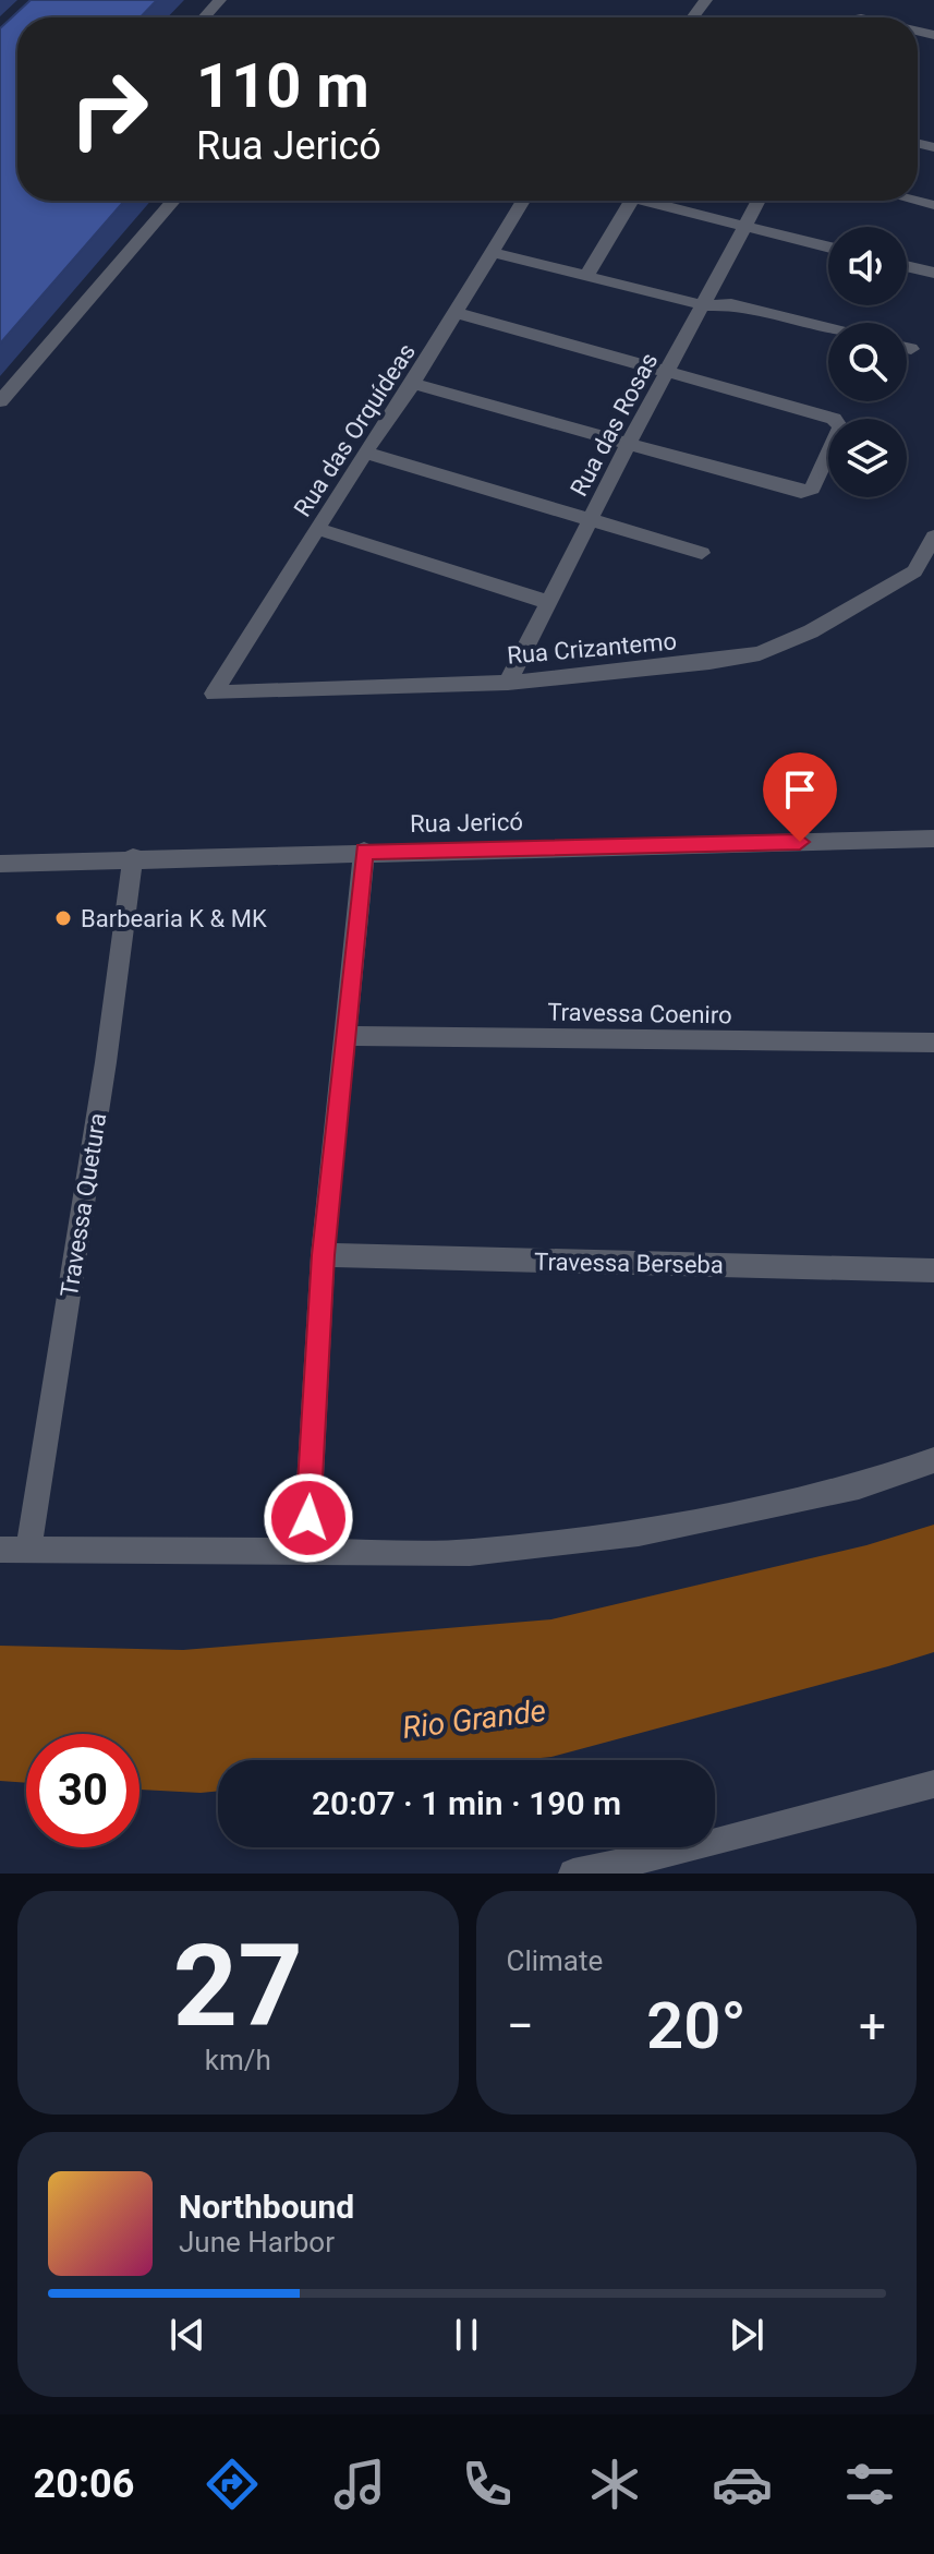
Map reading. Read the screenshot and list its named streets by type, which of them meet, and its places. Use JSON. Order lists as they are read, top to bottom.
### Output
{
  "streets": {
    "street": [
      "Rua das Rosas",
      "Rua das Orquídeas",
      "Rua Crizantemo",
      "Rua Jericó",
      "Travessa Coeniro",
      "Travessa Quetura",
      "Travessa Berseba"
    ]
  },
  "crossings": [
    ["Rua das Rosas", "Rua Crizantemo"],
    ["Rua das Orquídeas", "Rua Crizantemo"],
    ["Rua Jericó", "Travessa Quetura"]
  ],
  "water": ["Rio Grande"],
  "places": ["Barbearia K & MK"],
  "page": {
    "turn": ["110 m", "Rua Jericó"],
    "limit": "30",
    "trip": "20:07 · 1 min · 190 m",
    "tile": [
      ["27", "km/h"],
      "Climate"
    ],
    "heat": ["−", "20°", "+"],
    "song": ["Northbound", "June Harbor"],
    "tabs": "20:06"
  }
}
